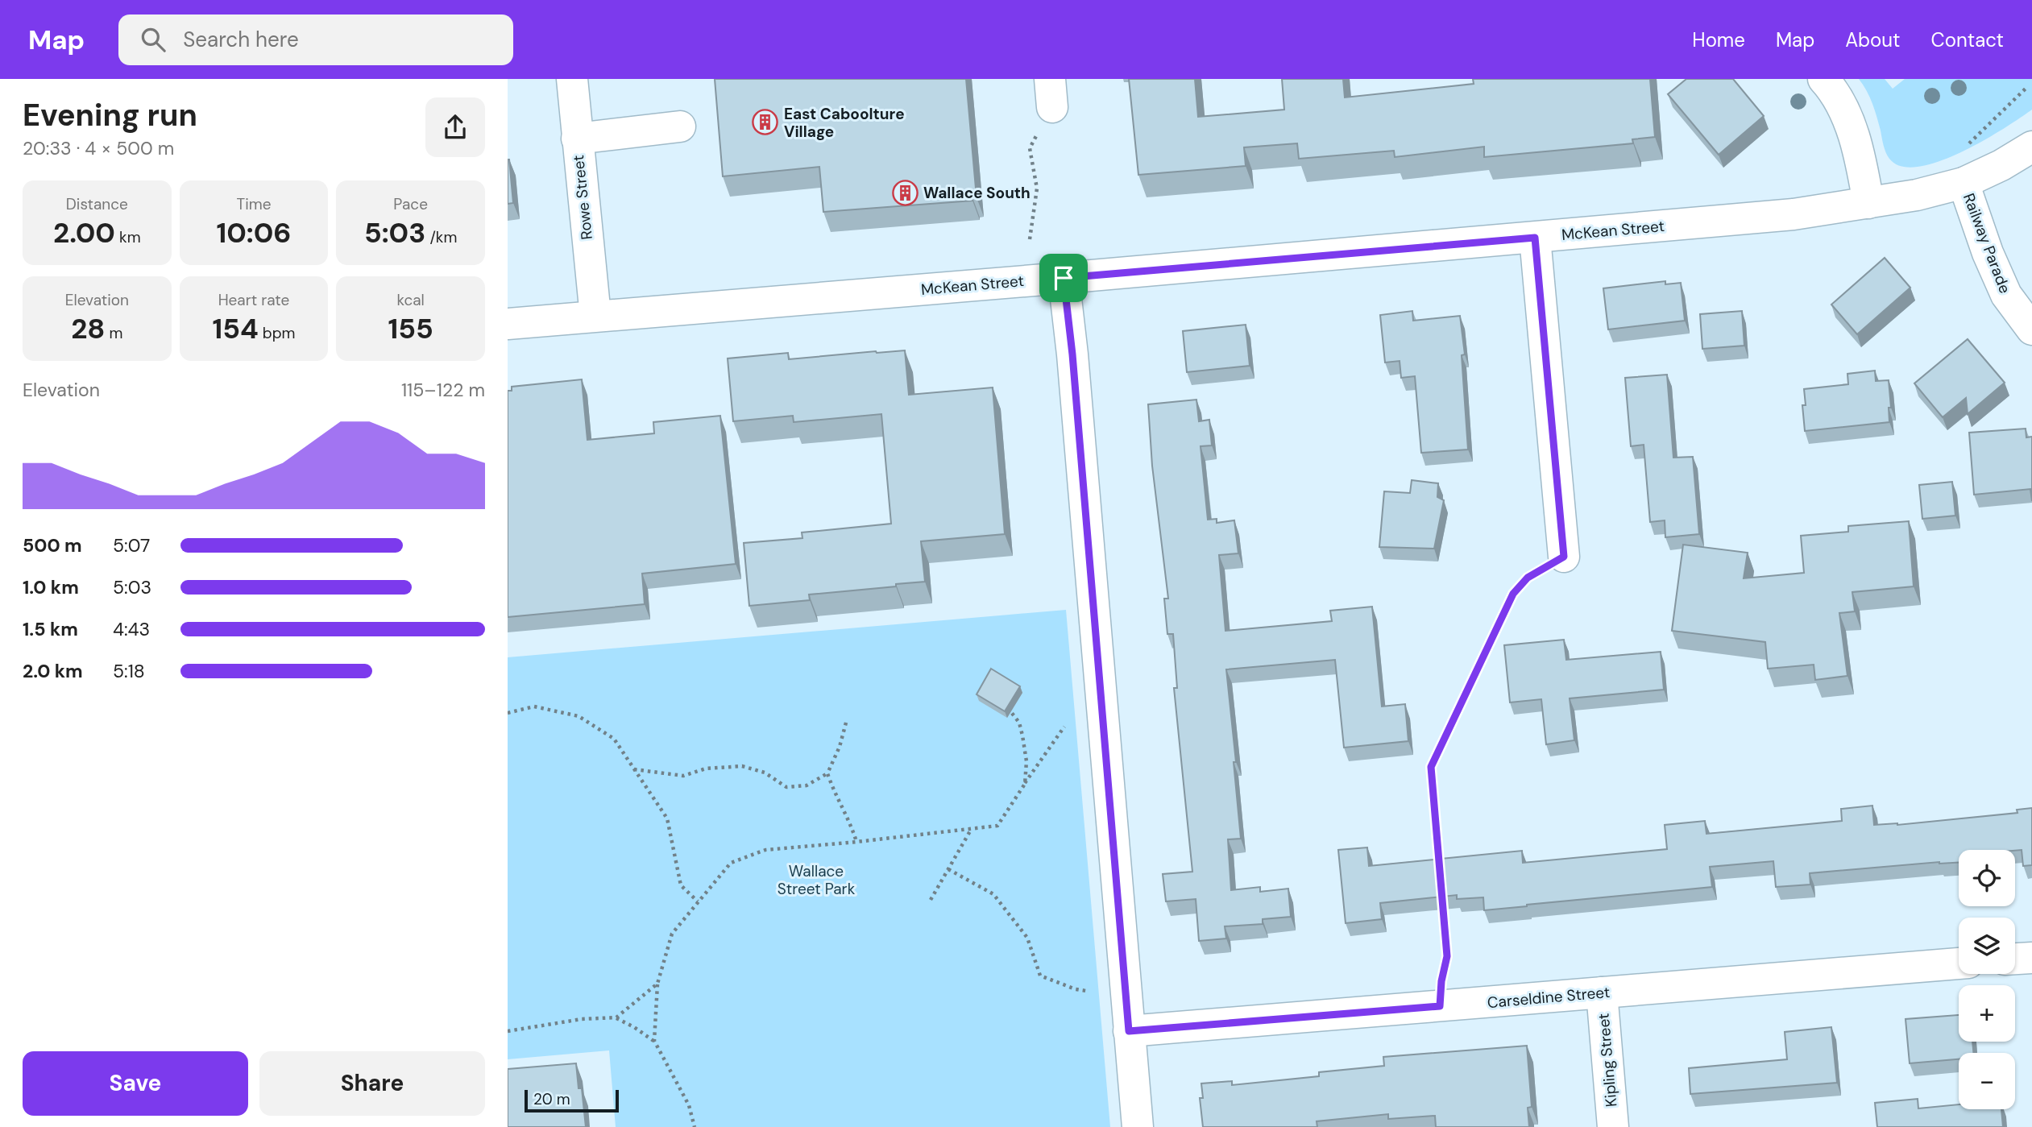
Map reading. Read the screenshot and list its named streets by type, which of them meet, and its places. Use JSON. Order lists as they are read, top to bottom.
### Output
{
  "streets": {
    "street": [
      "Rowe Street",
      "McKean Street",
      "Railway Parade",
      "Carseldine Street",
      "Kipling Street"
    ]
  },
  "crossings": [
    ["Rowe Street", "McKean Street"],
    ["McKean Street", "Railway Parade"],
    ["Carseldine Street", "Kipling Street"]
  ],
  "parks": ["Wallace Street Park"],
  "places": {
    "building": ["East Caboolture Village", "Wallace South"]
  },
  "scale_bar": "20 m",
  "page": {
    "header": "Map",
    "search": "Search here",
    "nav": [
      "Home",
      "Map",
      "About",
      "Contact"
    ],
    "heading": ["Evening run", "20:33 · 4 × 500 m"],
    "stats": [
      ["Distance", "2.00 km"],
      ["Time", "10:06"],
      ["Pace", "5:03 /km"],
      ["Elevation", "28 m"],
      ["Heart rate", "154 bpm"],
      ["kcal", "155"]
    ],
    "chart": ["Elevation", "115–122 m"],
    "list": [
      {
        "name": "500 m",
        "note": "5:07"
      },
      {
        "name": "1.0 km",
        "note": "5:03"
      },
      {
        "name": "1.5 km",
        "note": "4:43"
      },
      {
        "name": "2.0 km",
        "note": "5:18"
      }
    ],
    "map_buttons": ["+", "−"],
    "buttons": ["Save", "Share"],
    "scale": "20 m"
  }
}
